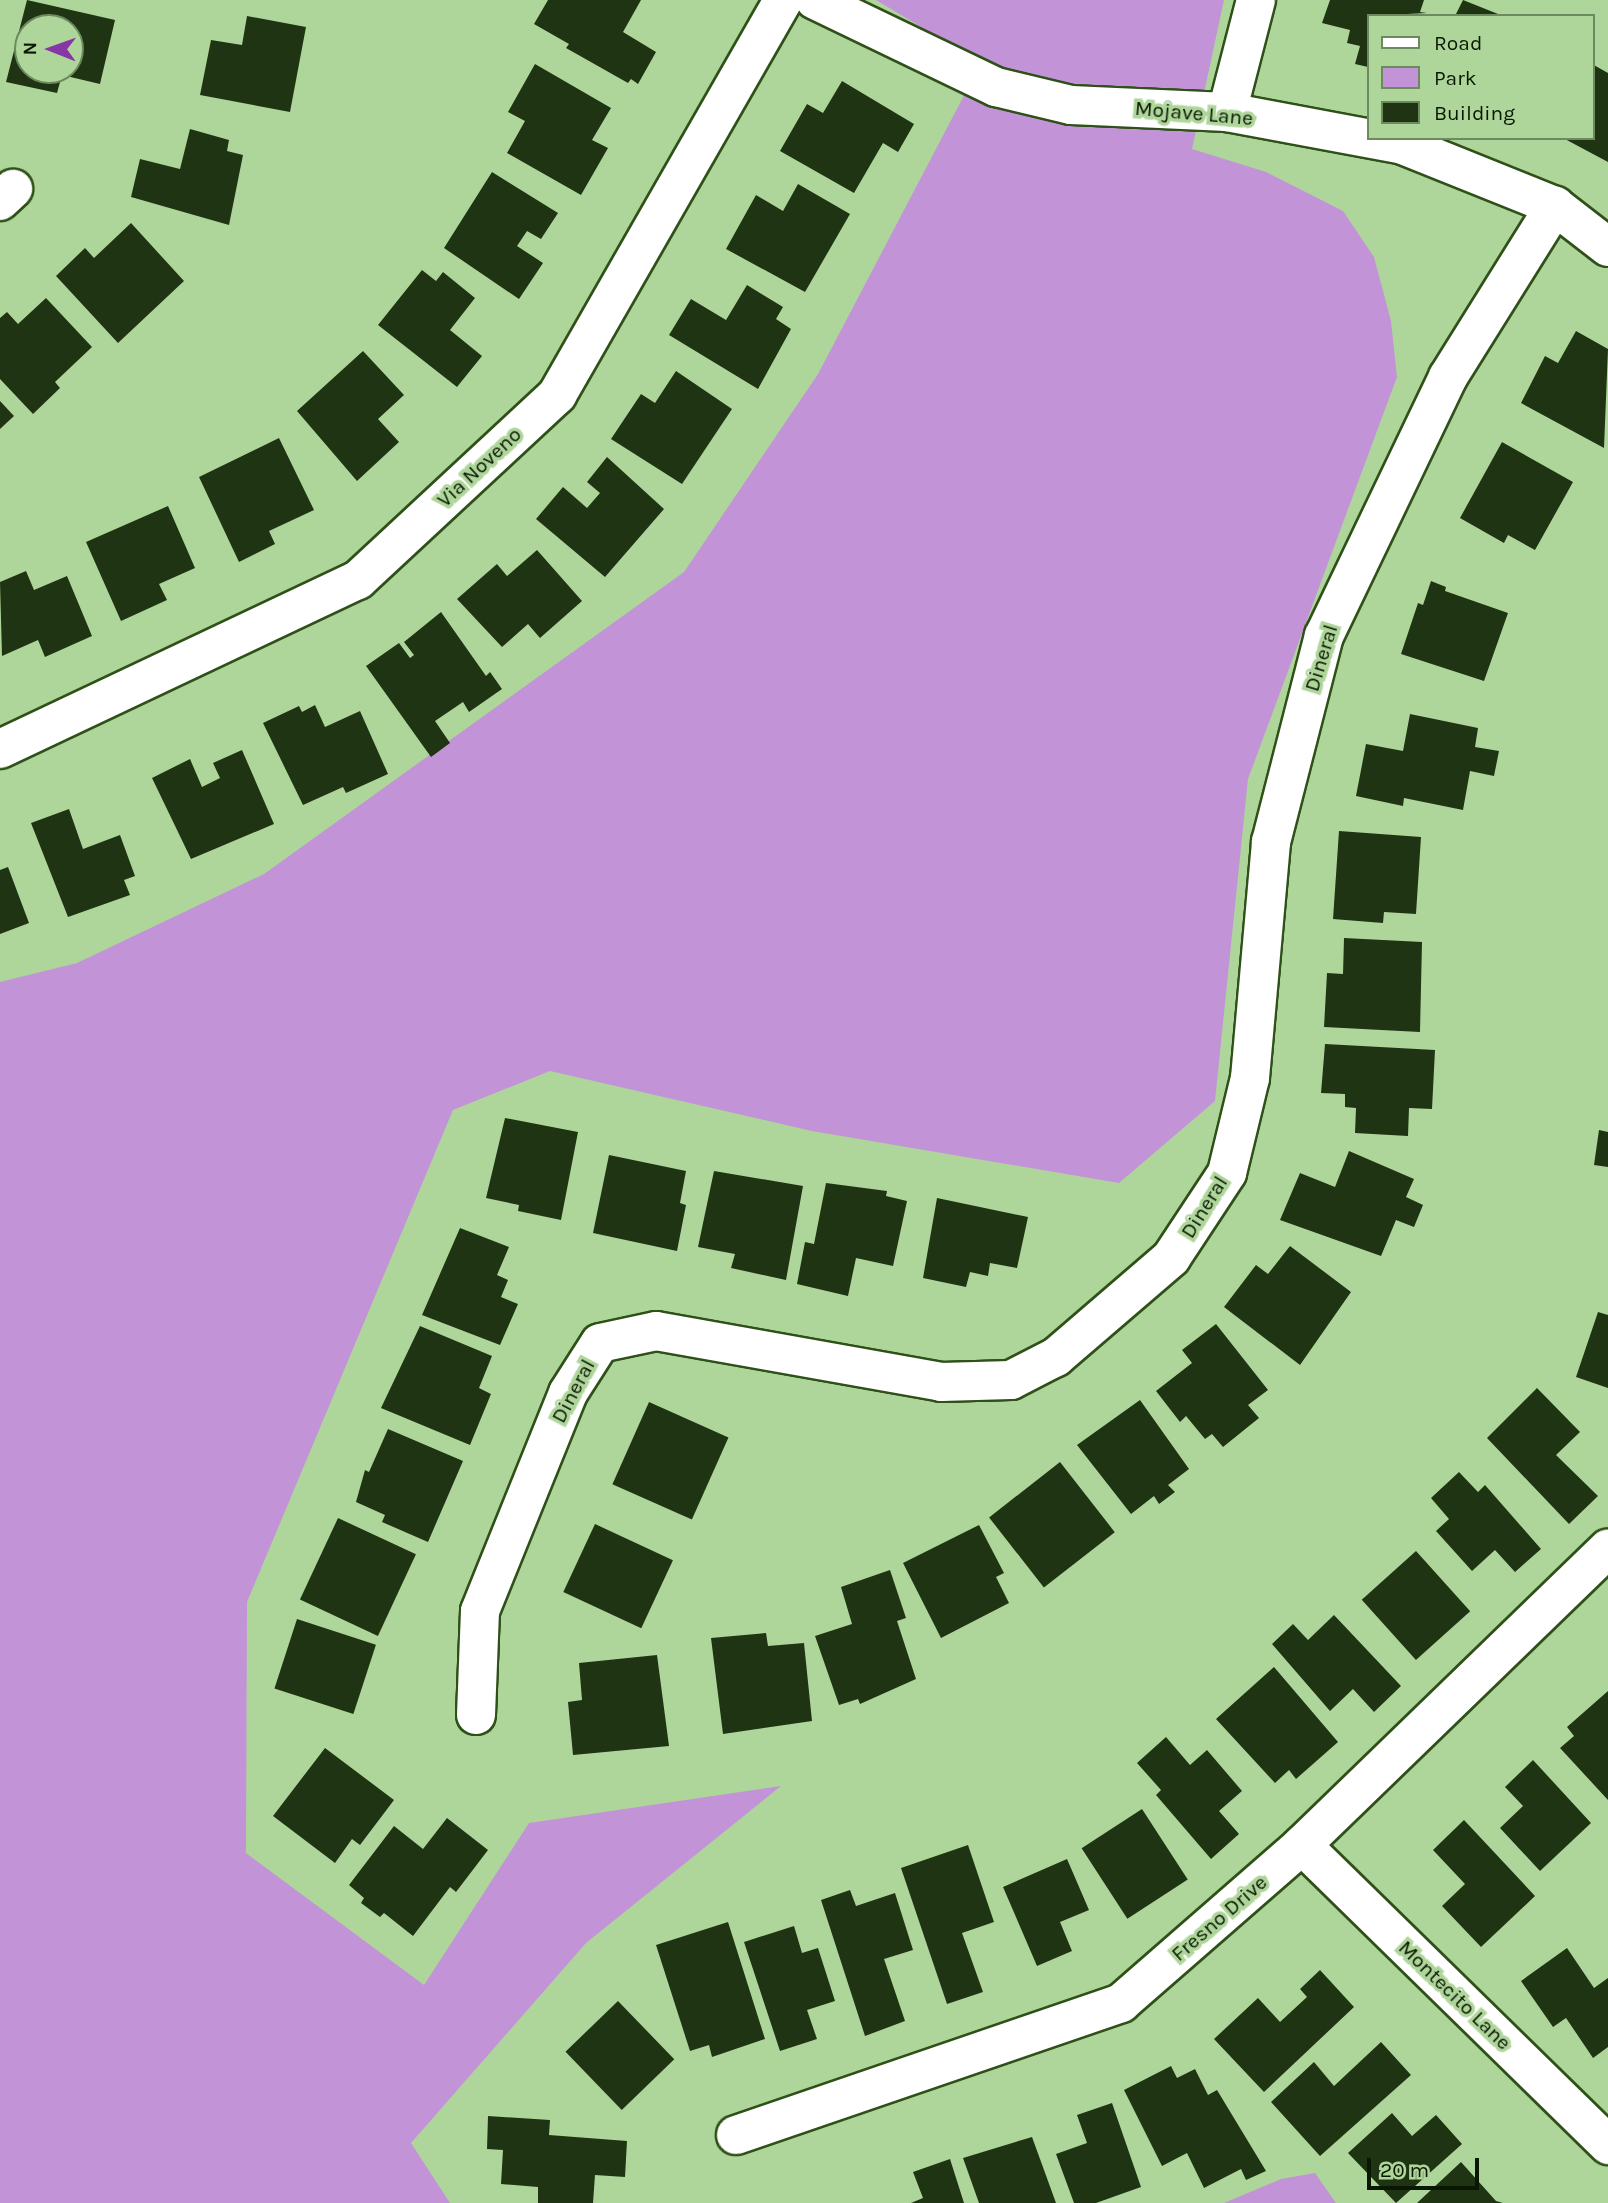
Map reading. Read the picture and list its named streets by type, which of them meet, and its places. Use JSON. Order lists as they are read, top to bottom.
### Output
{
  "streets": {
    "street": [
      "Mojave Lane",
      "Via Noveno",
      "Dineral",
      "Fresno Drive",
      "Montecito Lane"
    ]
  },
  "crossings": [
    ["Mojave Lane", "Dineral"],
    ["Fresno Drive", "Montecito Lane"]
  ],
  "legend": ["Road", "Park", "Building"],
  "scale_bar": "20 m",
  "north": "left"
}
